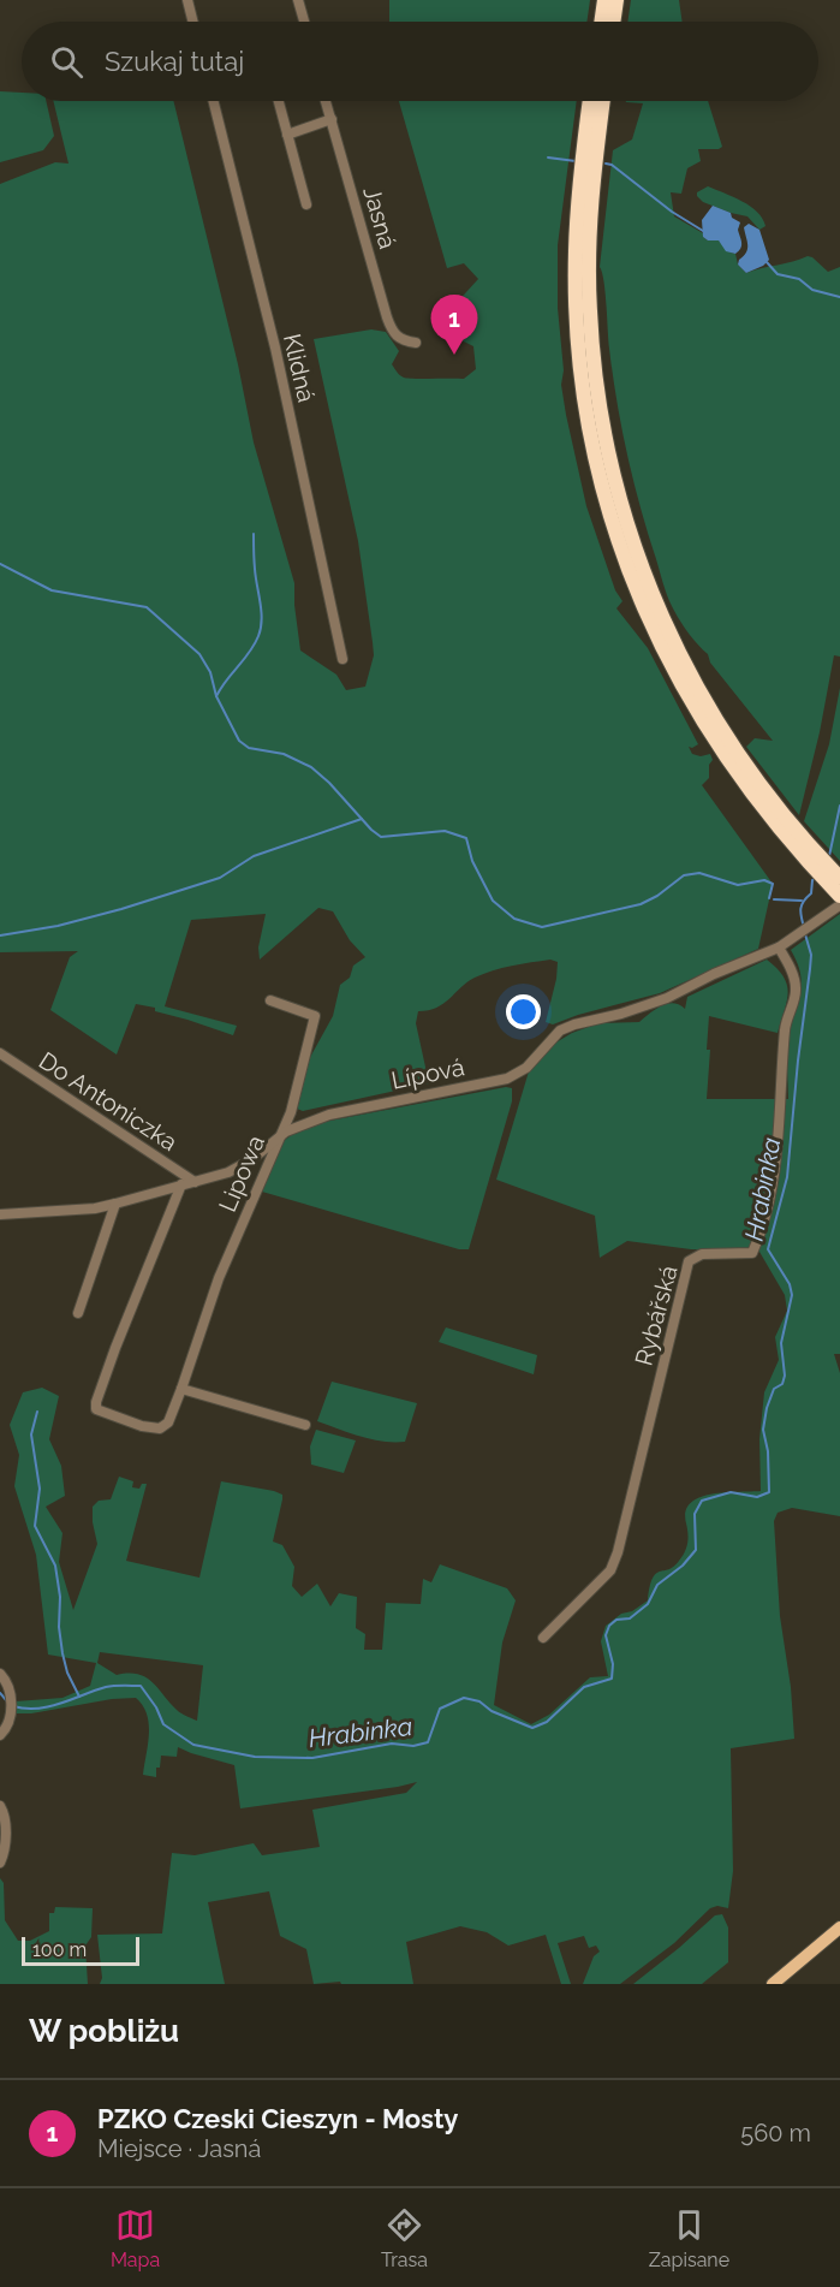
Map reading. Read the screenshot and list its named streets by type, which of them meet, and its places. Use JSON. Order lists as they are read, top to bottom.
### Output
{
  "streets": {
    "street": [
      "Jasná",
      "Klidná",
      "Lípová",
      "Do Antoniczka",
      "Lipowa",
      "Rybářská"
    ]
  },
  "crossings": [
    ["Lípová", "Do Antoniczka"],
    ["Lípová", "Lipowa"],
    ["Lípová", "Rybářská"]
  ],
  "water": ["Hrabinka"],
  "scale_bar": "100 m",
  "page": {
    "search": "Szukaj tutaj",
    "pins": "1",
    "scale": "100 m",
    "heading": "W pobliżu",
    "list": [
      {
        "mark": "1",
        "name": "PZKO Czeski Cieszyn - Mosty",
        "note": "Miejsce · Jasná",
        "value": "560 m"
      }
    ],
    "nav": ["Mapa", "Trasa", "Zapisane"]
  }
}
